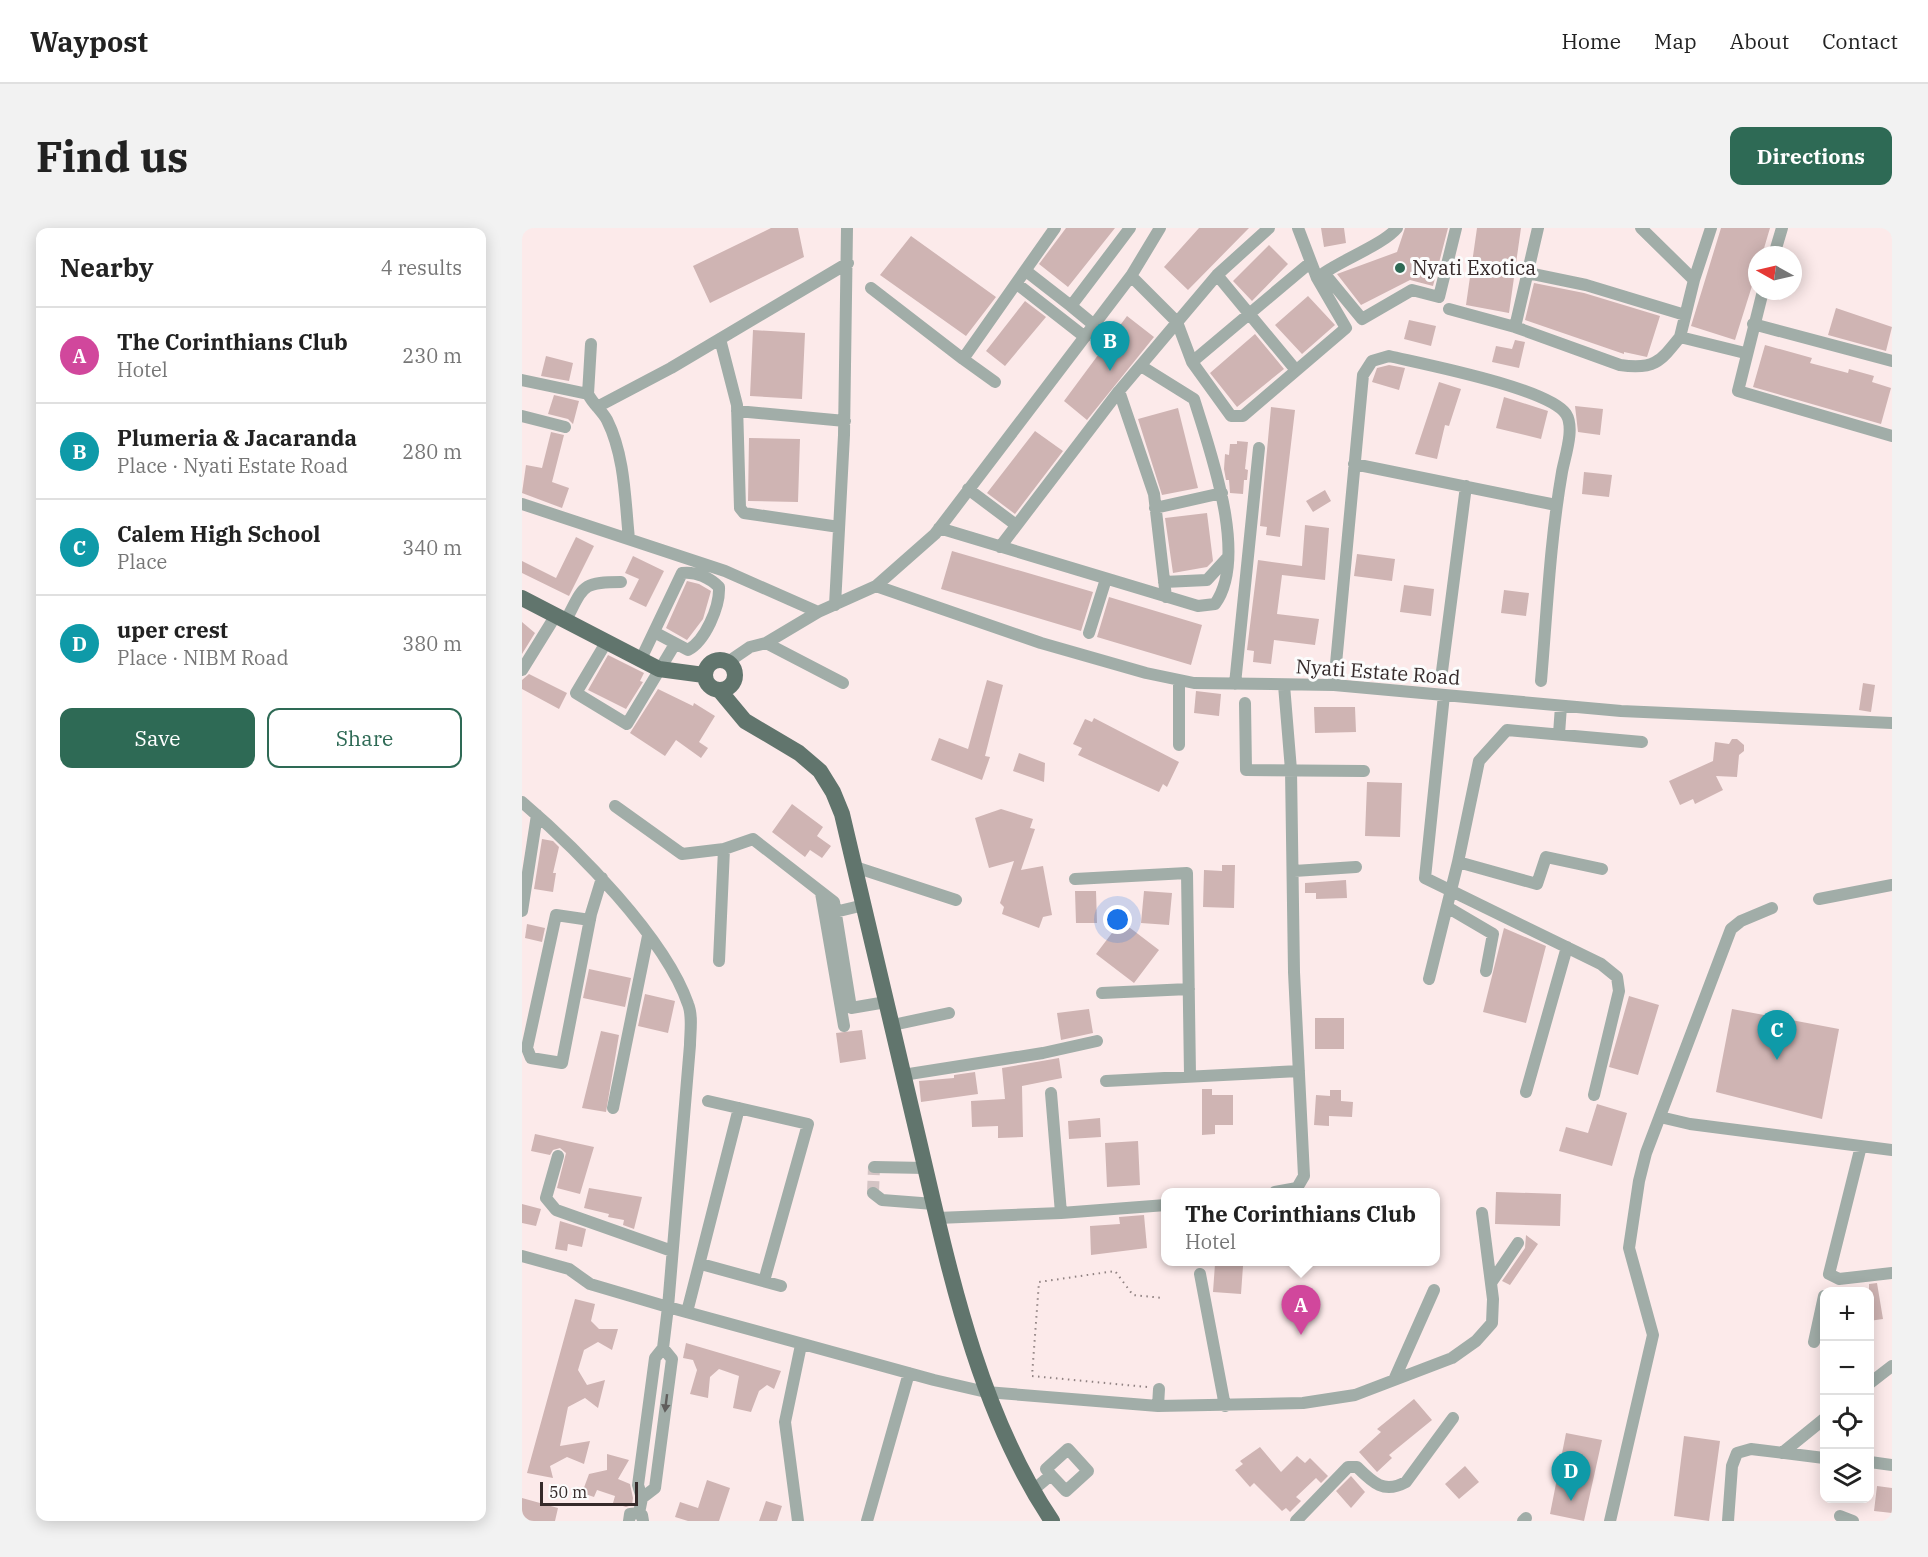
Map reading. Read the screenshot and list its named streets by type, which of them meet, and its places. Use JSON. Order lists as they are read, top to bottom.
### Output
{
  "streets": {
    "street": ["Nyati Estate Road"]
  },
  "places": ["Nyati Exotica"],
  "scale_bar": "50 m",
  "north": "left",
  "page": {
    "header": "Waypost",
    "nav": [
      "Home",
      "Map",
      "About",
      "Contact"
    ],
    "buttons": [
      "Directions",
      ["Save", "Share"]
    ],
    "title": "Find us",
    "heading": ["Nearby", "4 results"],
    "list": [
      {
        "mark": "A",
        "name": "The Corinthians Club",
        "note": "Hotel",
        "value": "230 m"
      },
      {
        "mark": "B",
        "name": "Plumeria & Jacaranda",
        "note": "Place · Nyati Estate Road",
        "value": "280 m"
      },
      {
        "mark": "C",
        "name": "Calem High School",
        "note": "Place",
        "value": "340 m"
      },
      {
        "mark": "D",
        "name": "uper crest",
        "note": "Place · NIBM Road",
        "value": "380 m"
      }
    ],
    "pins": [
      "B",
      "C",
      "A",
      "D"
    ],
    "popup": ["The Corinthians Club", "Hotel"],
    "map_buttons": ["+", "−"],
    "scale": "50 m"
  }
}
